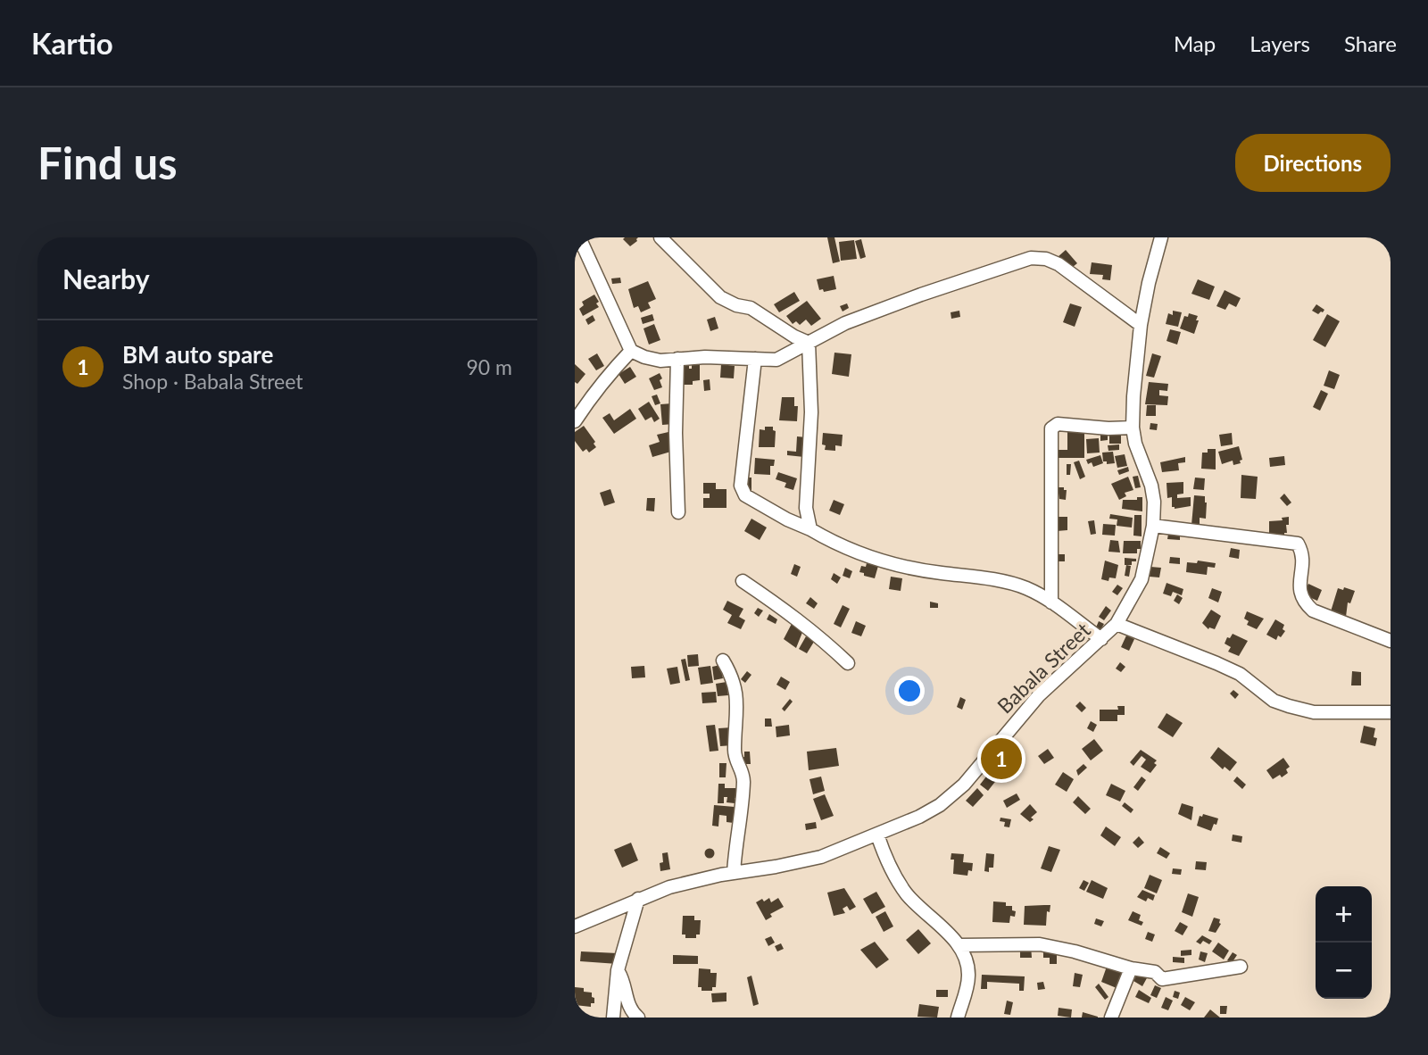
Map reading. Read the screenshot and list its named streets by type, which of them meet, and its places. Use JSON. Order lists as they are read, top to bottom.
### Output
{
  "streets": {
    "street": ["Babala Street"]
  },
  "page": {
    "header": "Kartio",
    "nav": ["Map", "Layers", "Share"],
    "buttons": "Directions",
    "title": "Find us",
    "heading": "Nearby",
    "list": [
      {
        "mark": "1",
        "name": "BM auto spare",
        "note": "Shop · Babala Street",
        "value": "90 m"
      }
    ],
    "pins": "1",
    "map_buttons": ["+", "−"]
  }
}
